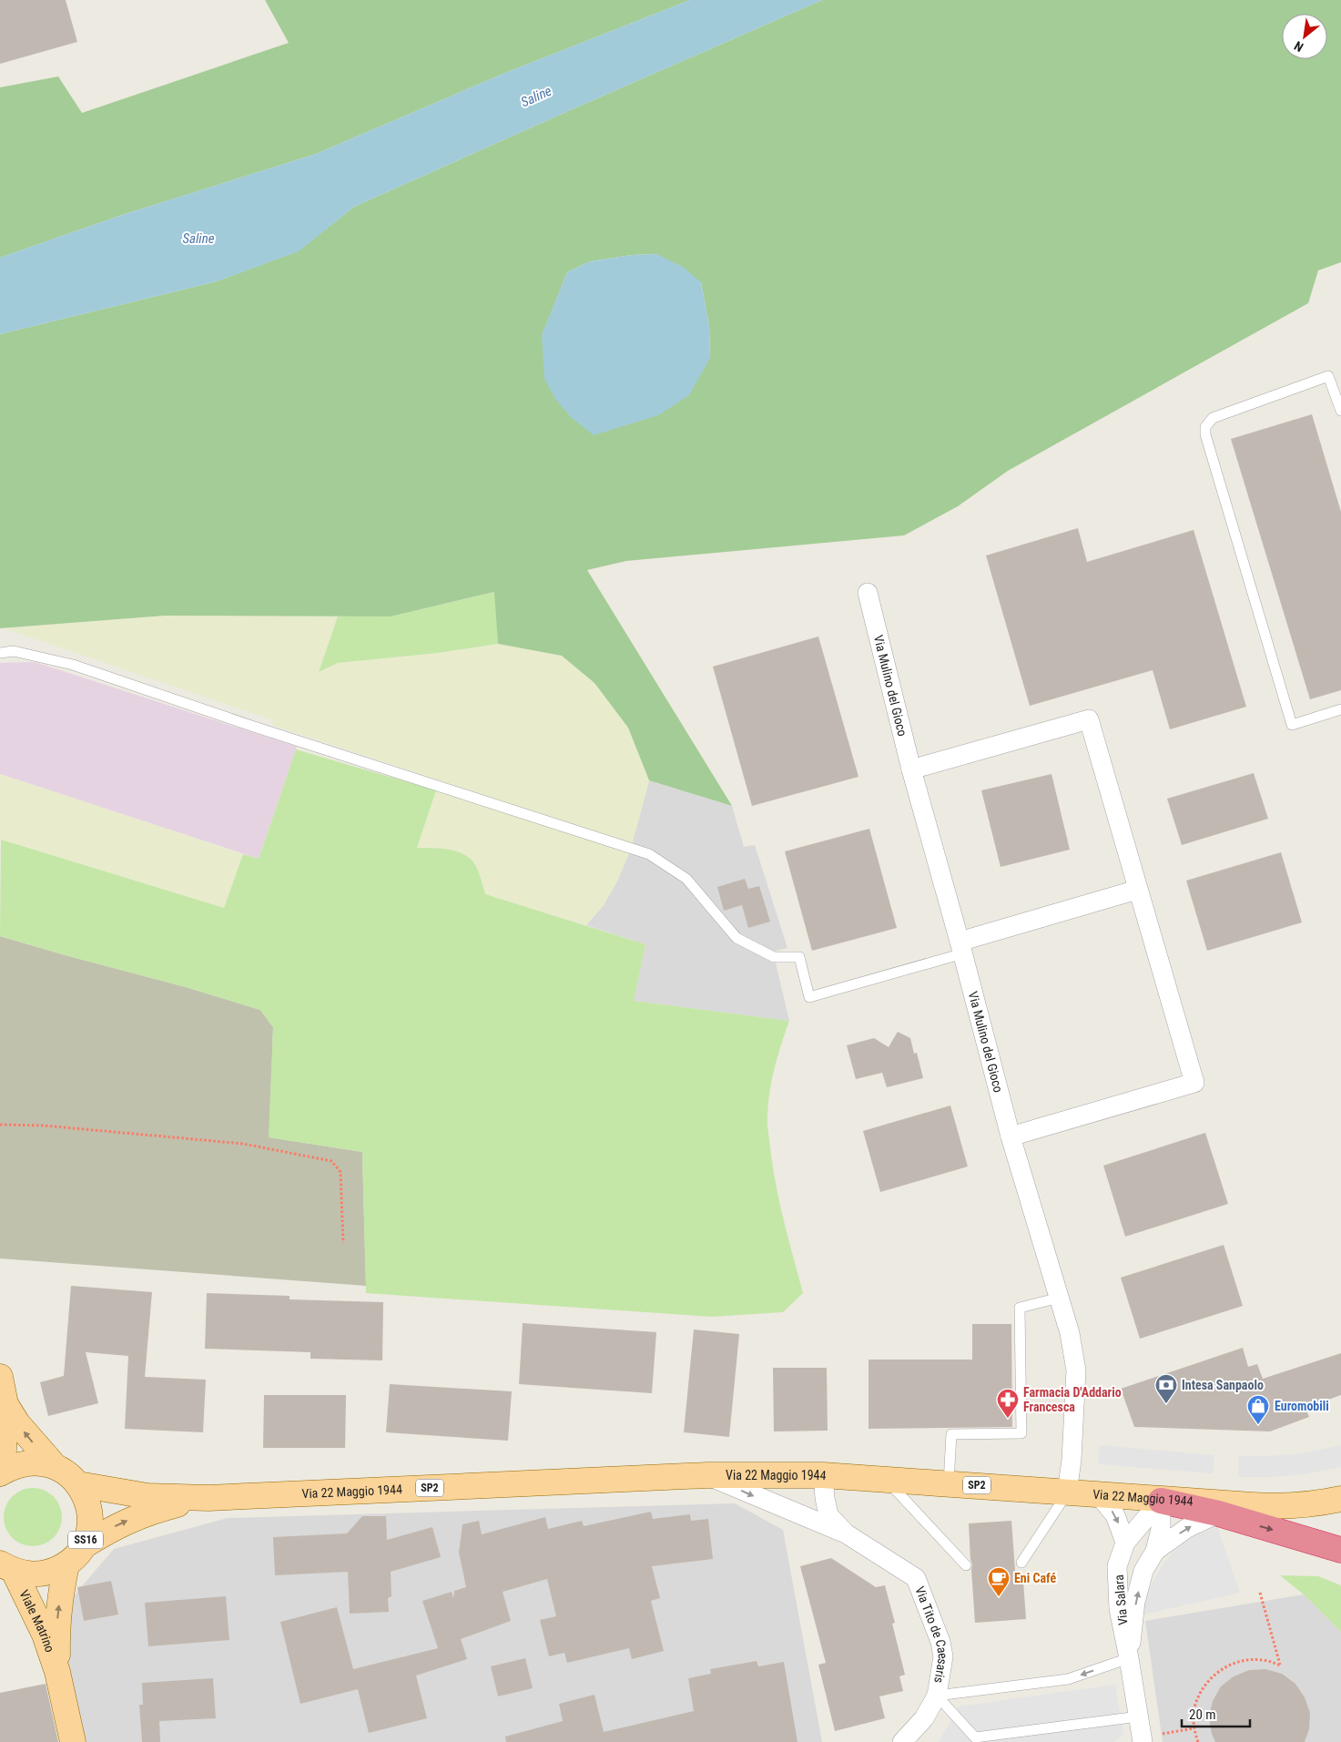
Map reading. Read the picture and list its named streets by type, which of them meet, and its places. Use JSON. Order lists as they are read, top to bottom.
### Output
{
  "streets": {
    "main road": [
      "Via 22 Maggio 1944",
      "SP2",
      "SS16",
      "Viale Matrino"
    ],
    "street": ["Via Mulino del Gioco", "Via Salara", "Via Tito de Caesaris"]
  },
  "crossings": [
    ["Via Mulino del Gioco", "Via 22 Maggio 1944"],
    ["Via 22 Maggio 1944", "SS16"],
    ["Via 22 Maggio 1944", "Via Salara"],
    ["Via 22 Maggio 1944", "Viale Matrino"],
    ["Via 22 Maggio 1944", "Via Tito de Caesaris"],
    ["SS16", "Viale Matrino"]
  ],
  "one_way": ["Via Salara", "Viale Matrino"],
  "water": ["Saline"],
  "places": {
    "bank": ["Intesa Sanpaolo"],
    "pharmacy": ["Farmacia D'Addario Francesca"],
    "shop": ["Euromobili"],
    "cafe": ["Eni Café"]
  },
  "scale_bar": "20 m",
  "north": "bottom left"
}
